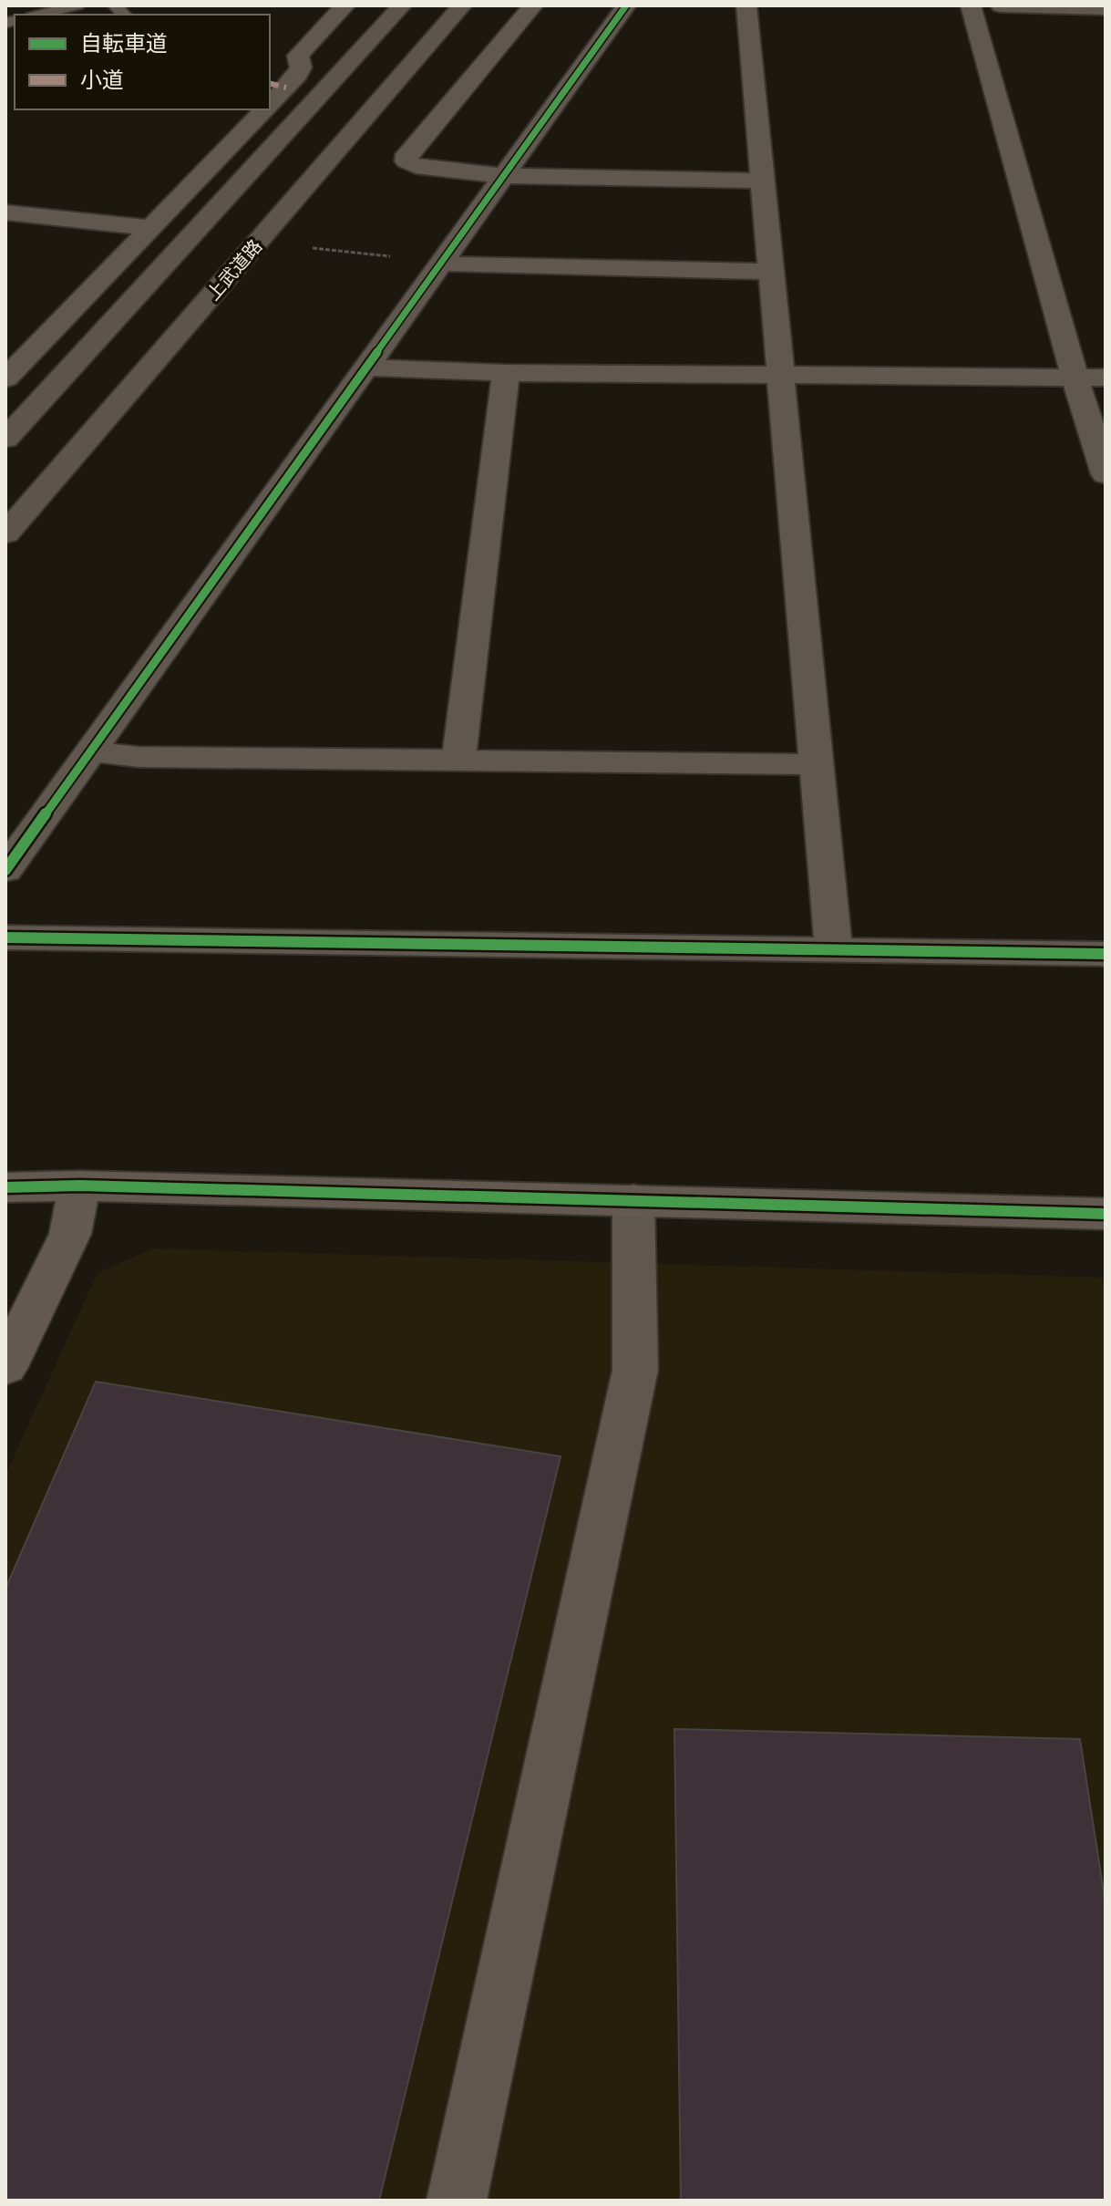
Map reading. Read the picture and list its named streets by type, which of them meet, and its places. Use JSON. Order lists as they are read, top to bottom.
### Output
{
  "streets": {
    "highway": ["上武道路"]
  },
  "legend": ["自転車道", "小道"]
}
